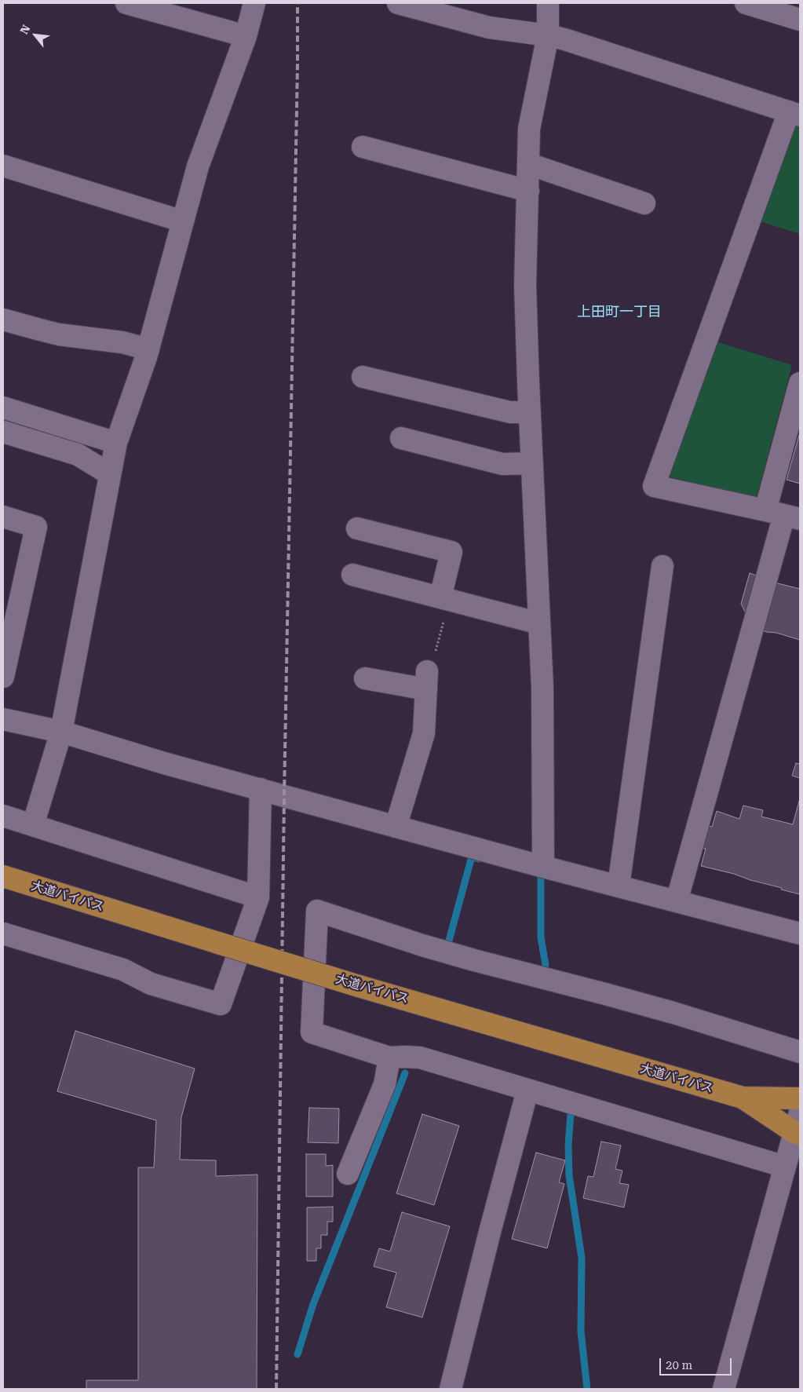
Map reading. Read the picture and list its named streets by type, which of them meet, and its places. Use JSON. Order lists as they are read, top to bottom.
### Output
{
  "streets": {
    "highway": ["大道バイパス"]
  },
  "districts": ["上田町一丁目"],
  "scale_bar": "20 m",
  "north": "top left"
}
